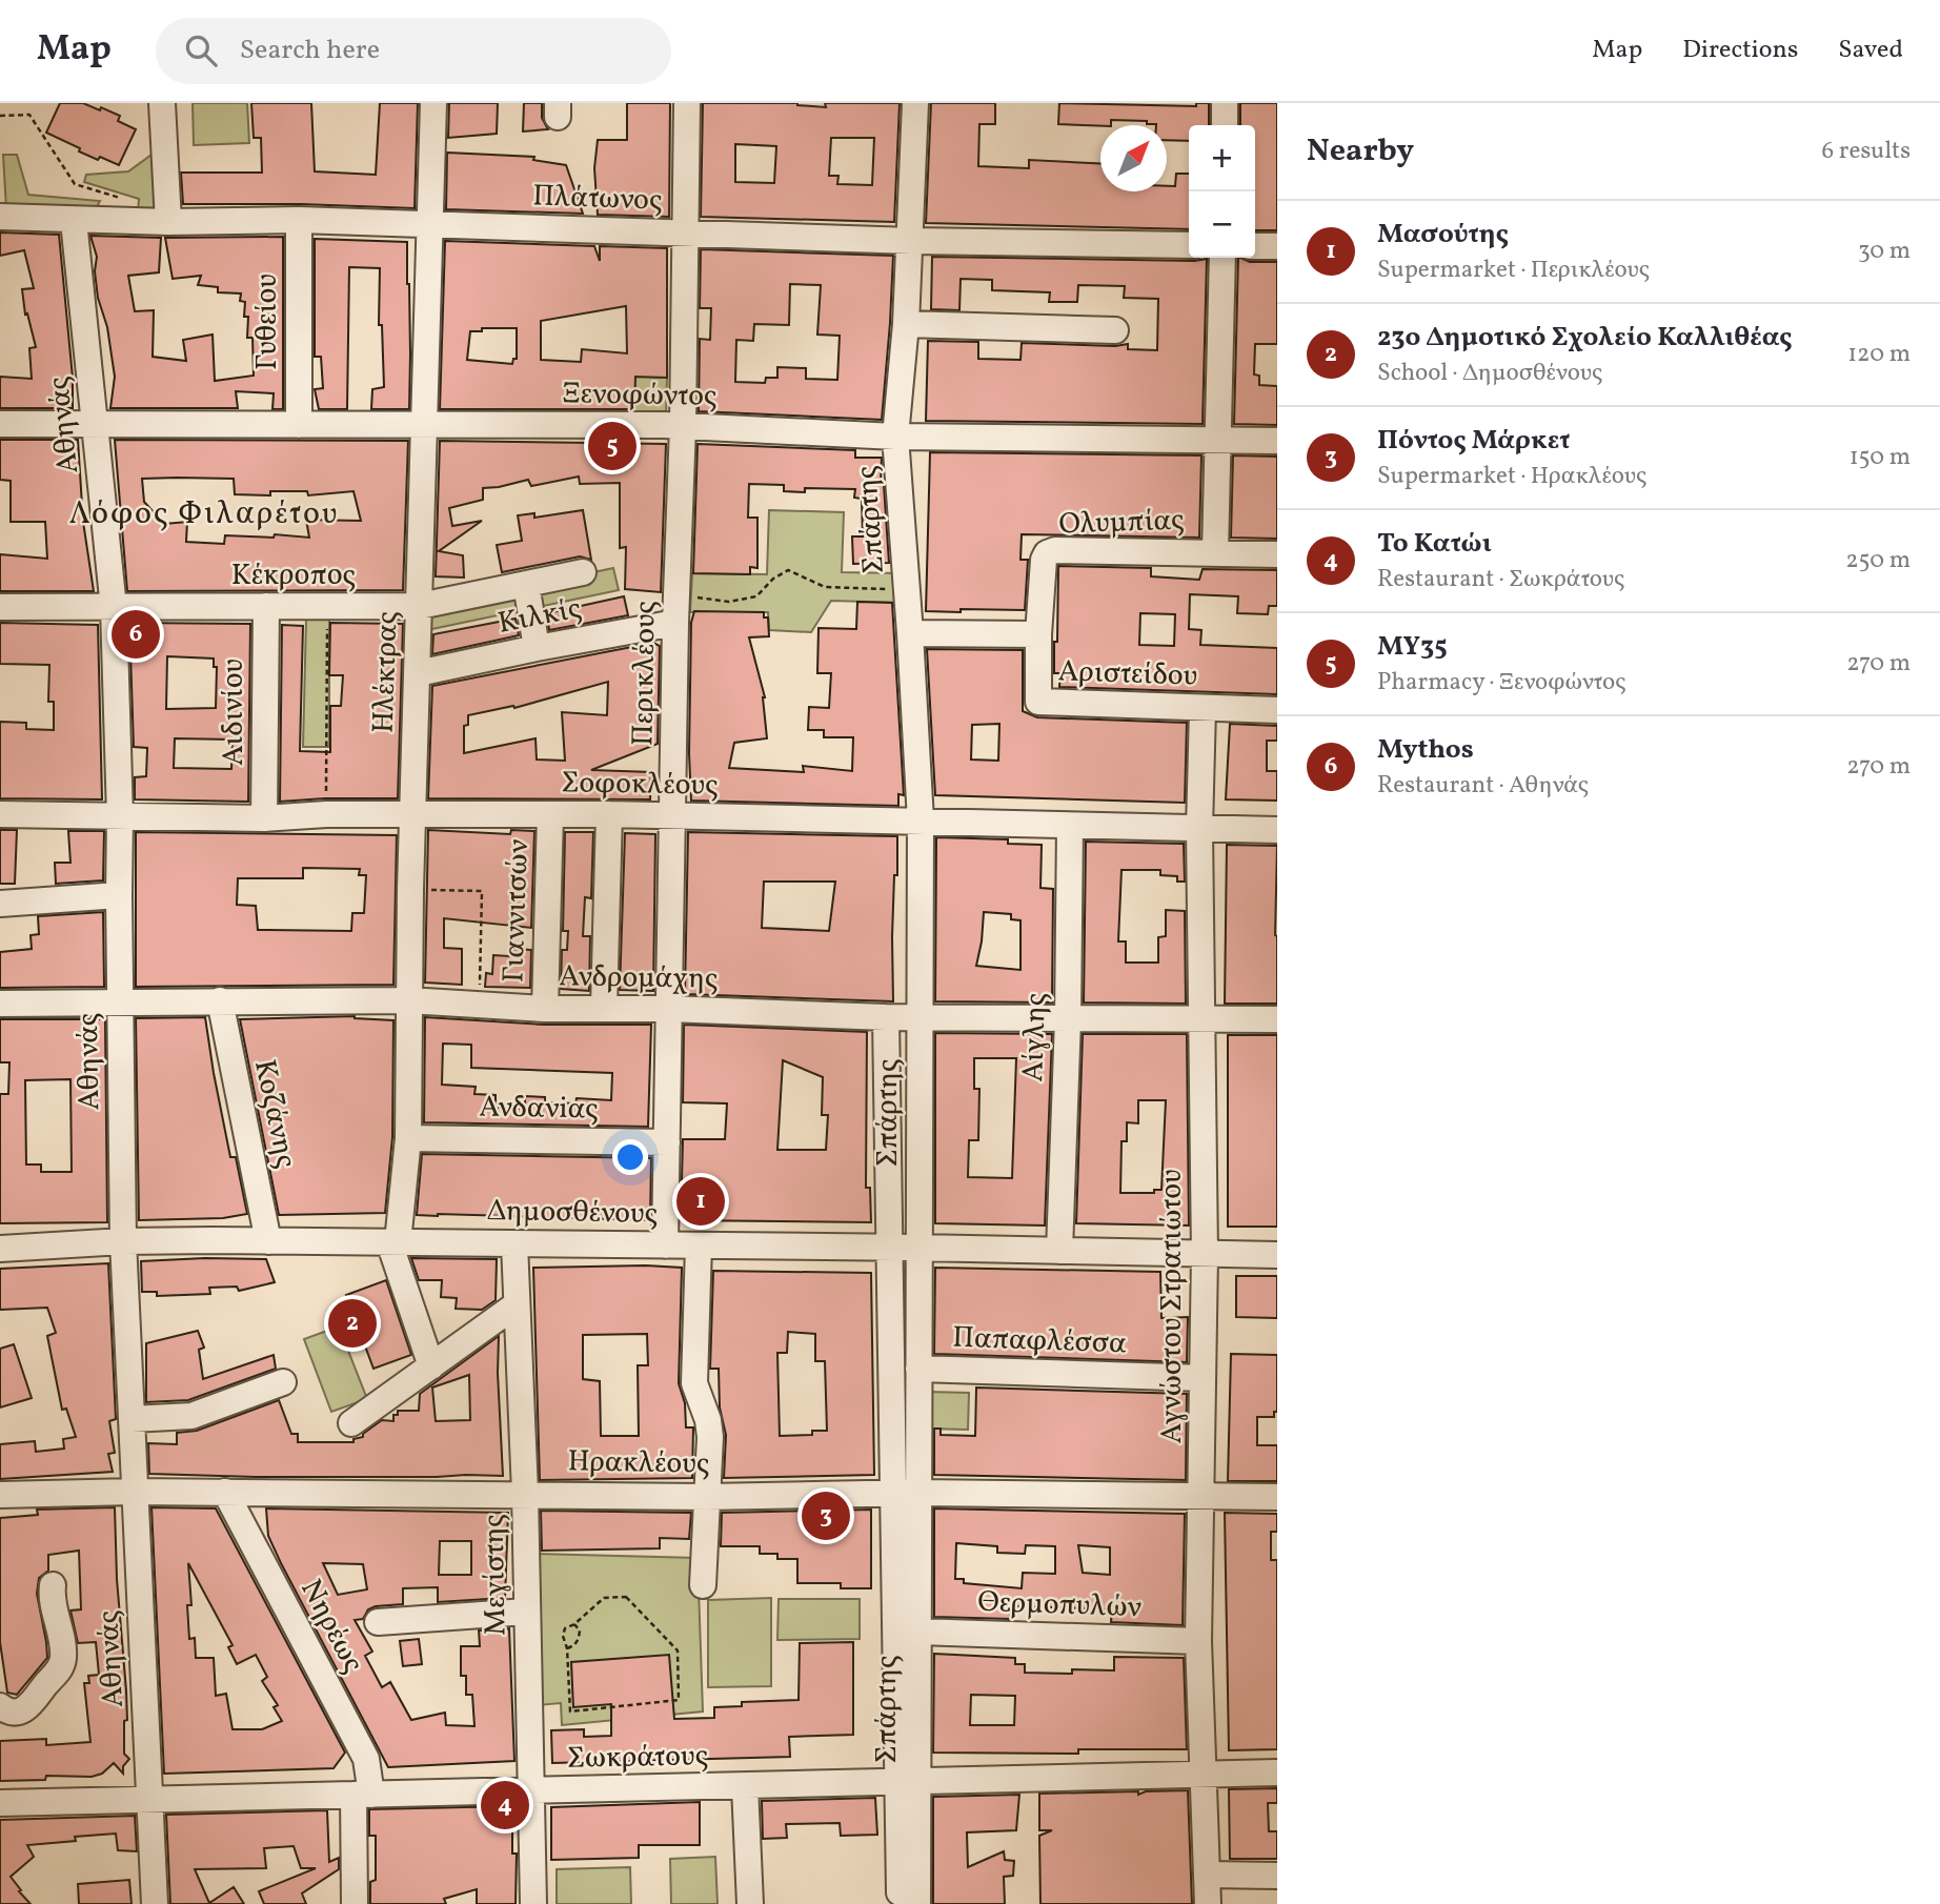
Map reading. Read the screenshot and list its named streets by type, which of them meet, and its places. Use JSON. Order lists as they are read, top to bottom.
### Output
{
  "streets": {
    "street": [
      "Πλάτωνος",
      "Γυθείου",
      "Ξενοφώντος",
      "Αθηνάς",
      "Σπάρτης",
      "Ολυμπίας",
      "Κέκροπος",
      "Κιλκίς",
      "Ηλέκτρας",
      "Περικλέους",
      "Αριστείδου",
      "Αιδινίου",
      "Σοφοκλέους",
      "Γιαννιτσών",
      "Ανδρομάχης",
      "Αίγλης",
      "Ανδανiας",
      "Κοζάνης",
      "Δημοσθένους",
      "Αγνώστου Στρατιώτου",
      "Παπαφλέσσα",
      "Ηρακλέους",
      "Μεγίστης",
      "Θερμοπυλών",
      "Νηρέως",
      "Σωκράτους"
    ]
  },
  "crossings": [
    ["Πλάτωνος", "Γυθείου"],
    ["Πλάτωνος", "Αθηνάς"],
    ["Πλάτωνος", "Σπάρτης"],
    ["Πλάτωνος", "Ηλέκτρας"],
    ["Πλάτωνος", "Περικλέους"],
    ["Γυθείου", "Ξενοφώντος"],
    ["Ξενοφώντος", "Αθηνάς"],
    ["Ξενοφώντος", "Σπάρτης"],
    ["Ξενοφώντος", "Ηλέκτρας"],
    ["Ξενοφώντος", "Περικλέους"],
    ["Αθηνάς", "Κέκροπος"],
    ["Αθηνάς", "Σοφοκλέους"],
    ["Αθηνάς", "Ανδρομάχης"],
    ["Αθηνάς", "Δημοσθένους"],
    ["Αθηνάς", "Ηρακλέους"],
    ["Αθηνάς", "Σωκράτους"],
    ["Σπάρτης", "Αριστείδου"],
    ["Σπάρτης", "Σοφοκλέους"],
    ["Σπάρτης", "Ανδρομάχης"],
    ["Σπάρτης", "Δημοσθένους"],
    ["Σπάρτης", "Παπαφλέσσα"],
    ["Σπάρτης", "Ηρακλέους"],
    ["Σπάρτης", "Θερμοπυλών"],
    ["Σπάρτης", "Σωκράτους"],
    ["Ολυμπίας", "Αριστείδου"],
    ["Κέκροπος", "Ηλέκτρας"],
    ["Κέκροπος", "Αιδινίου"],
    ["Κιλκίς", "Ηλέκτρας"],
    ["Κιλκίς", "Περικλέους"],
    ["Ηλέκτρας", "Σοφοκλέους"],
    ["Ηλέκτρας", "Ανδρομάχης"],
    ["Ηλέκτρας", "Ανδανiας"],
    ["Ηλέκτρας", "Δημοσθένους"],
    ["Περικλέους", "Σοφοκλέους"],
    ["Περικλέους", "Ανδρομάχης"],
    ["Περικλέους", "Ανδανiας"],
    ["Περικλέους", "Δημοσθένους"],
    ["Αριστείδου", "Αγνώστου Στρατιώτου"],
    ["Αιδινίου", "Σοφοκλέους"],
    ["Σοφοκλέους", "Γιαννιτσών"],
    ["Σοφοκλέους", "Αίγλης"],
    ["Σοφοκλέους", "Αγνώστου Στρατιώτου"],
    ["Γιαννιτσών", "Ανδρομάχης"],
    ["Ανδρομάχης", "Αίγλης"],
    ["Ανδρομάχης", "Κοζάνης"],
    ["Ανδρομάχης", "Αγνώστου Στρατιώτου"],
    ["Αίγλης", "Δημοσθένους"],
    ["Κοζάνης", "Δημοσθένους"],
    ["Δημοσθένους", "Αγνώστου Στρατιώτου"],
    ["Δημοσθένους", "Μεγίστης"],
    ["Αγνώστου Στρατιώτου", "Παπαφλέσσα"],
    ["Αγνώστου Στρατιώτου", "Ηρακλέους"],
    ["Αγνώστου Στρατιώτου", "Θερμοπυλών"],
    ["Αγνώστου Στρατιώτου", "Σωκράτους"],
    ["Ηρακλέους", "Μεγίστης"],
    ["Ηρακλέους", "Νηρέως"],
    ["Μεγίστης", "Σωκράτους"],
    ["Νηρέως", "Σωκράτους"]
  ],
  "districts": ["Λόφος Φιλαρέτου"],
  "north": "top right",
  "page": {
    "header": "Map",
    "search": "Search here",
    "nav": ["Map", "Directions", "Saved"],
    "heading": ["Nearby", "6 results"],
    "map_buttons": ["+", "−"],
    "list": [
      {
        "mark": "1",
        "name": "Μασούτης",
        "note": "Supermarket · Περικλέους",
        "value": "30 m"
      },
      {
        "mark": "2",
        "name": "23ο Δημοτικό Σχολείο Καλλιθέας",
        "note": "School · Δημοσθένους",
        "value": "120 m"
      },
      {
        "mark": "3",
        "name": "Πόντος Μάρκετ",
        "note": "Supermarket · Ηρακλέους",
        "value": "150 m"
      },
      {
        "mark": "4",
        "name": "Το Κατώι",
        "note": "Restaurant · Σωκράτους",
        "value": "250 m"
      },
      {
        "mark": "5",
        "name": "MY35",
        "note": "Pharmacy · Ξενοφώντος",
        "value": "270 m"
      },
      {
        "mark": "6",
        "name": "Mythos",
        "note": "Restaurant · Αθηνάς",
        "value": "270 m"
      }
    ],
    "pins": [
      "5",
      "6",
      "1",
      "2",
      "3",
      "4"
    ]
  }
}
